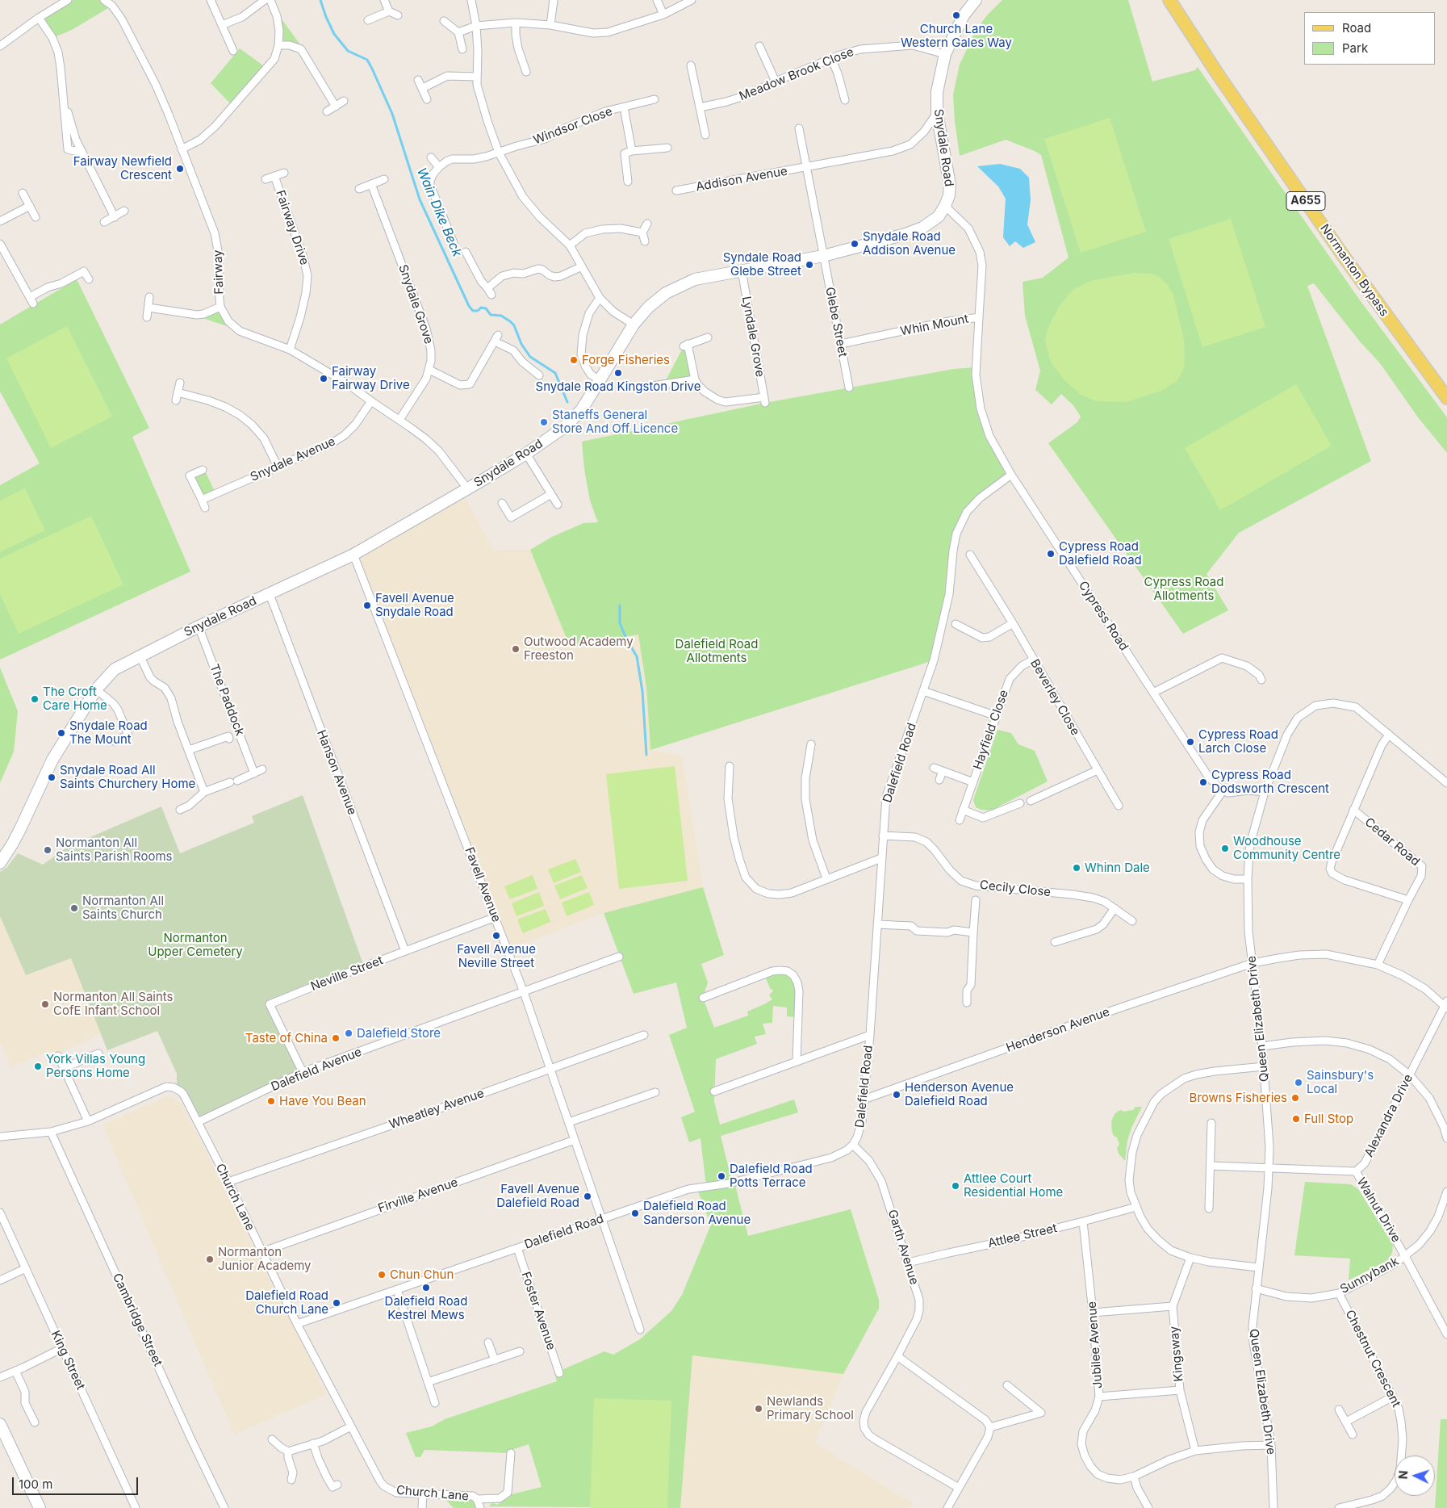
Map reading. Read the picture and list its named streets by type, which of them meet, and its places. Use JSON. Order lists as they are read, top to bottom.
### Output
{
  "streets": {
    "main road": ["A655", "Normanton Bypass"],
    "street": [
      "Meadow Brook Close",
      "Windsor Close",
      "Snydale Road",
      "Addison Avenue",
      "Fairway Drive",
      "Fairway",
      "Snydale Grove",
      "Glebe Street",
      "Whin Mount",
      "Lyndale Grove",
      "Snydale Avenue",
      "Cypress Road",
      "Beverley Close",
      "The Paddock",
      "Hayfield Close",
      "Dalefield Road",
      "Hanson Avenue",
      "Cedar Road",
      "Favell Avenue",
      "Cecily Close",
      "Neville Street",
      "Queen Elizabeth Drive",
      "Henderson Avenue",
      "Dalefield Avenue",
      "Wheatley Avenue",
      "Alexandra Drive",
      "Firville Avenue",
      "Church Lane",
      "Walnut Drive",
      "Attlee Street",
      "Garth Avenue",
      "Sunnybank",
      "Foster Avenue",
      "Cambridge Street",
      "Jubilee Avenue",
      "Kingsway",
      "Chestnut Crescent",
      "King Street"
    ]
  },
  "crossings": [
    ["Meadow Brook Close", "Snydale Road"],
    ["Snydale Road", "Addison Avenue"],
    ["Snydale Road", "Fairway"],
    ["Snydale Road", "Glebe Street"],
    ["Snydale Road", "Whin Mount"],
    ["Snydale Road", "Lyndale Grove"],
    ["Snydale Road", "The Paddock"],
    ["Snydale Road", "Hanson Avenue"],
    ["Snydale Road", "Favell Avenue"],
    ["Fairway Drive", "Fairway"],
    ["Fairway", "Snydale Grove"],
    ["Fairway", "Snydale Avenue"],
    ["Glebe Street", "Whin Mount"],
    ["Whin Mount", "Cypress Road"],
    ["Cypress Road", "Dalefield Road"],
    ["Beverley Close", "Hayfield Close"],
    ["Dalefield Road", "Favell Avenue"],
    ["Dalefield Road", "Cecily Close"],
    ["Dalefield Road", "Henderson Avenue"],
    ["Dalefield Road", "Church Lane"],
    ["Dalefield Road", "Garth Avenue"],
    ["Dalefield Road", "Foster Avenue"],
    ["Hanson Avenue", "Neville Street"],
    ["Cedar Road", "Queen Elizabeth Drive"],
    ["Cedar Road", "Henderson Avenue"],
    ["Favell Avenue", "Neville Street"],
    ["Favell Avenue", "Dalefield Avenue"],
    ["Favell Avenue", "Wheatley Avenue"],
    ["Favell Avenue", "Firville Avenue"],
    ["Neville Street", "Dalefield Avenue"],
    ["Queen Elizabeth Drive", "Henderson Avenue"],
    ["Queen Elizabeth Drive", "Sunnybank"],
    ["Queen Elizabeth Drive", "Jubilee Avenue"],
    ["Henderson Avenue", "Alexandra Drive"],
    ["Dalefield Avenue", "Church Lane"],
    ["Wheatley Avenue", "Church Lane"],
    ["Alexandra Drive", "Walnut Drive"],
    ["Firville Avenue", "Church Lane"],
    ["Church Lane", "Cambridge Street"],
    ["Walnut Drive", "Sunnybank"],
    ["Attlee Street", "Garth Avenue"],
    ["Attlee Street", "Jubilee Avenue"],
    ["Sunnybank", "Chestnut Crescent"],
    ["Jubilee Avenue", "Kingsway"]
  ],
  "water": ["Wain Dike Beck"],
  "parks": ["Cypress Road Allotments", "Dalefield Road Allotments", "Normanton Upper Cemetery"],
  "places": [
    "Church Lane Western Gales Way",
    "Fairway Newfield Crescent",
    "Snydale Road Addison Avenue",
    "Syndale Road Glebe Street",
    "Forge Fisheries",
    "Snydale Road Kingston Drive",
    "Fairway Fairway Drive",
    "Staneffs General Store And Off Licence",
    "Cypress Road Dalefield Road",
    "Favell Avenue Snydale Road",
    "Outwood Academy Freeston",
    "The Croft Care Home",
    "Snydale Road The Mount",
    "Cypress Road Larch Close",
    "Snydale Road All Saints Churchery Home",
    "Cypress Road Dodsworth Crescent",
    "Woodhouse Community Centre",
    "Normanton All Saints Parish Rooms",
    "Whinn Dale",
    "Normanton All Saints Church",
    "Favell Avenue Neville Street",
    "Normanton All Saints CofE Infant School",
    "Dalefield Store",
    "Taste of China",
    "York Villas Young Persons Home",
    "Sainsbury's Local",
    "Henderson Avenue Dalefield Road",
    "Browns Fisheries",
    "Have You Bean",
    "Full Stop",
    "Dalefield Road Potts Terrace",
    "Attlee Court Residential Home",
    "Favell Avenue Dalefield Road",
    "Dalefield Road Sanderson Avenue",
    "Normanton Junior Academy",
    "Chun Chun",
    "Dalefield Road Kestrel Mews",
    "Dalefield Road Church Lane",
    "Newlands Primary School"
  ],
  "legend": ["Road", "Park"],
  "scale_bar": "100 m",
  "north": "left"
}
